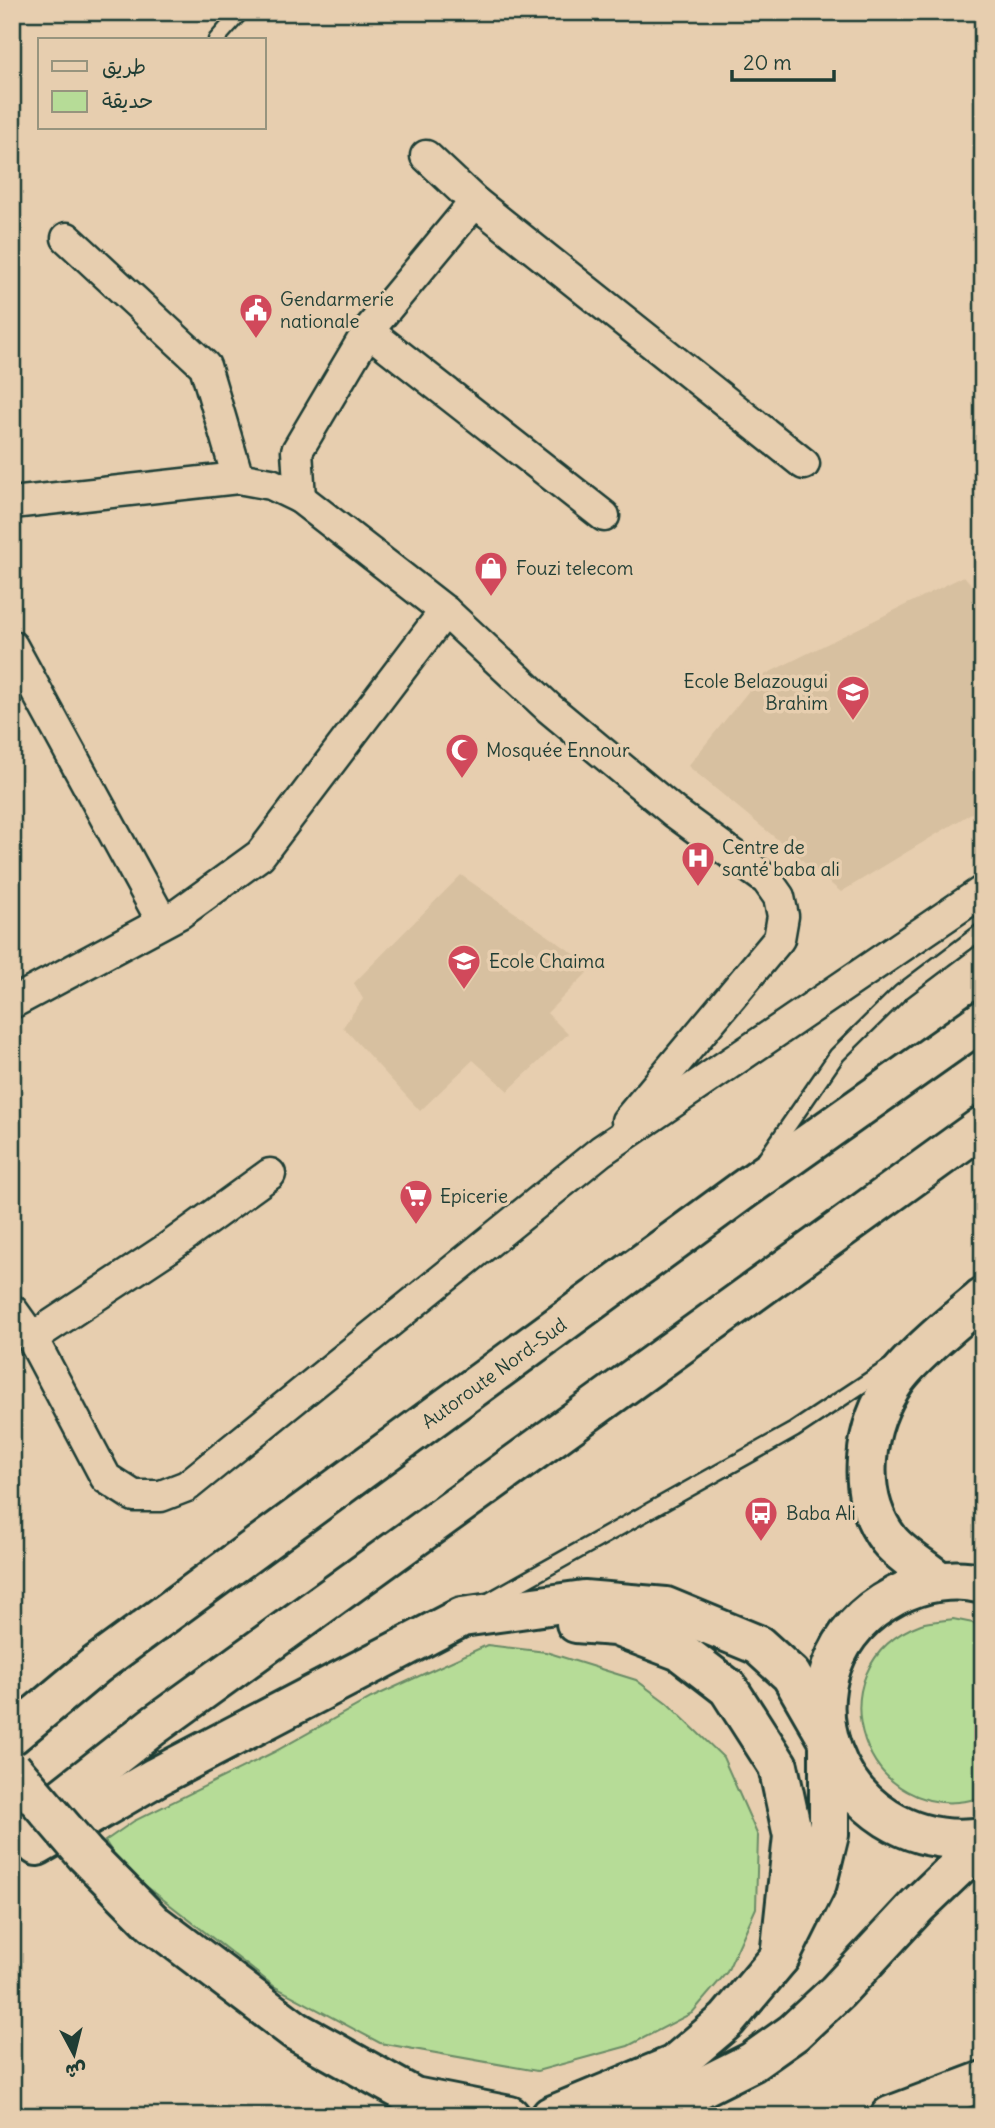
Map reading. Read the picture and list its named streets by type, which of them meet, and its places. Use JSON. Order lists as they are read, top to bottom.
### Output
{
  "streets": {
    "main road": ["Autoroute Nord-Sud"]
  },
  "places": {
    "public building": ["Gendarmerie nationale"],
    "shop": ["Fouzi telecom"],
    "school or university": ["Ecole Belazougui Brahim", "Ecole Chaima"],
    "mosque": ["Mosquée Ennour"],
    "hospital": ["Centre de santé baba ali"],
    "supermarket": ["Epicerie"],
    "bus stop": ["Baba Ali"]
  },
  "legend": ["طريق", "حديقة"],
  "scale_bar": "20 m",
  "north": "bottom"
}
